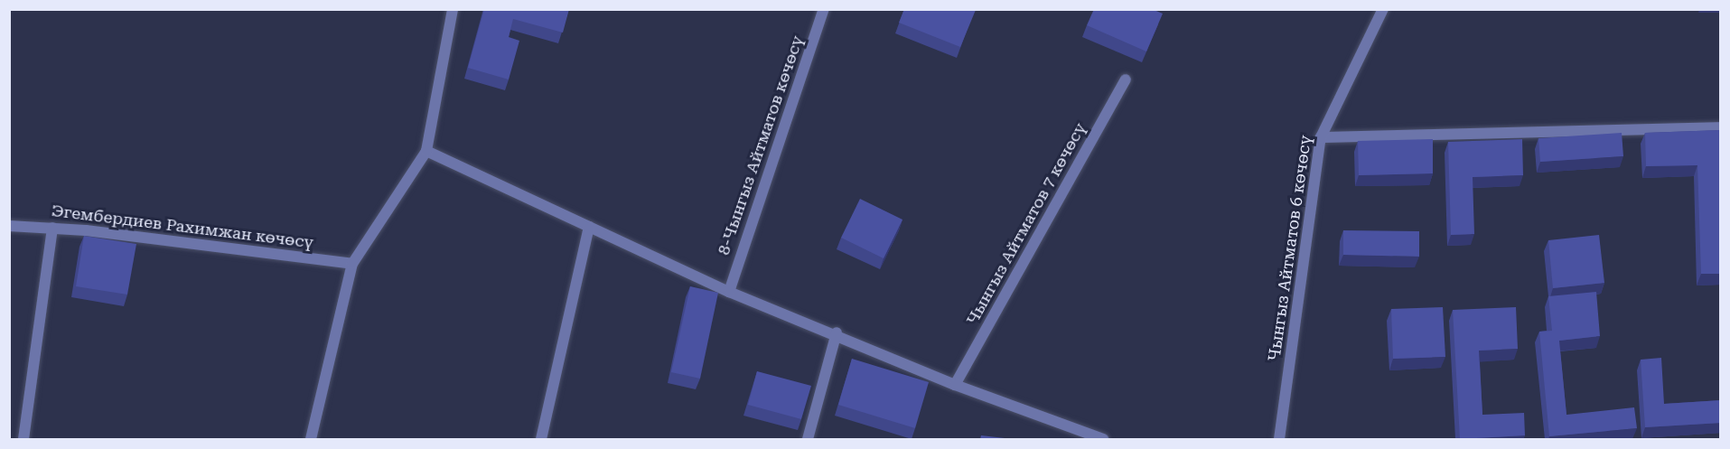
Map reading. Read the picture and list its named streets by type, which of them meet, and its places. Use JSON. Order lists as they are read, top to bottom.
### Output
{
  "streets": {
    "street": [
      "8-Чынгыз Айтматов көчөсү",
      "Чынгыз Айтматов 7 көчөсү",
      "Эгембердиев Рахимжан көчөсү",
      "Чынгыз Айтматов 6 көчөсү"
    ]
  }
}
